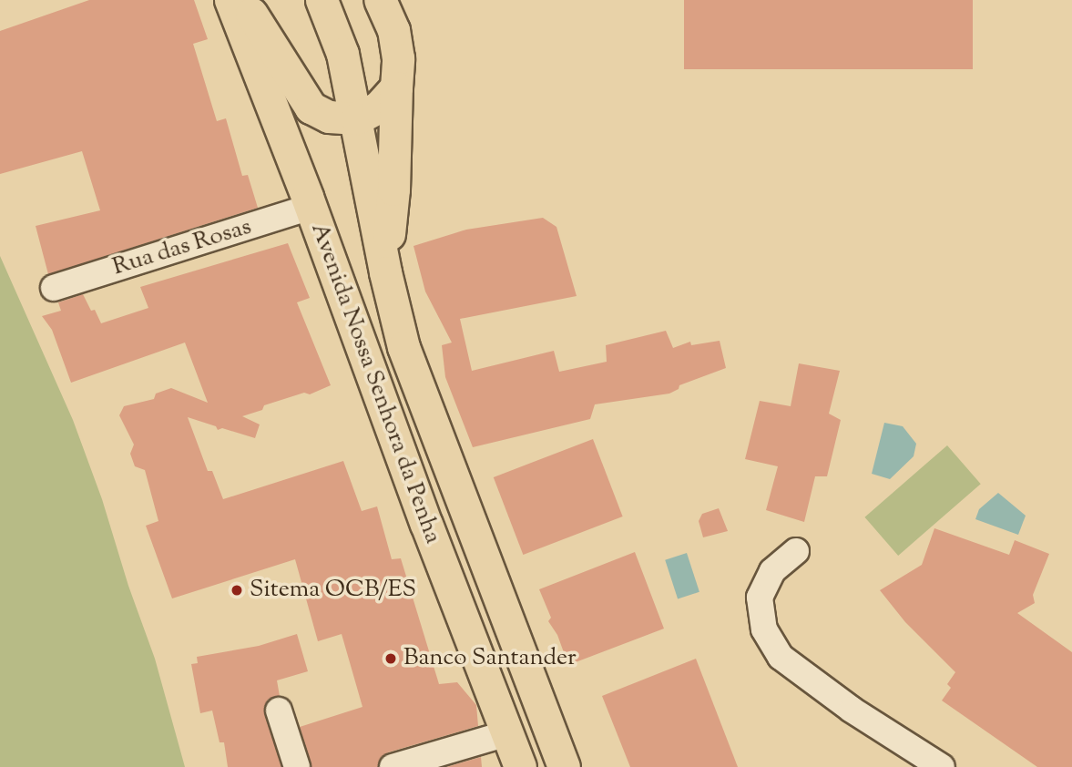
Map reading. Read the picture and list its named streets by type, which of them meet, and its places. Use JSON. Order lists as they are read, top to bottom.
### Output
{
  "streets": {
    "main road": ["Avenida Nossa Senhora da Penha"],
    "street": ["Rua das Rosas"]
  },
  "crossings": [
    ["Rua das Rosas", "Avenida Nossa Senhora da Penha"]
  ],
  "places": ["Sitema OCB/ES", "Banco Santander"]
}
